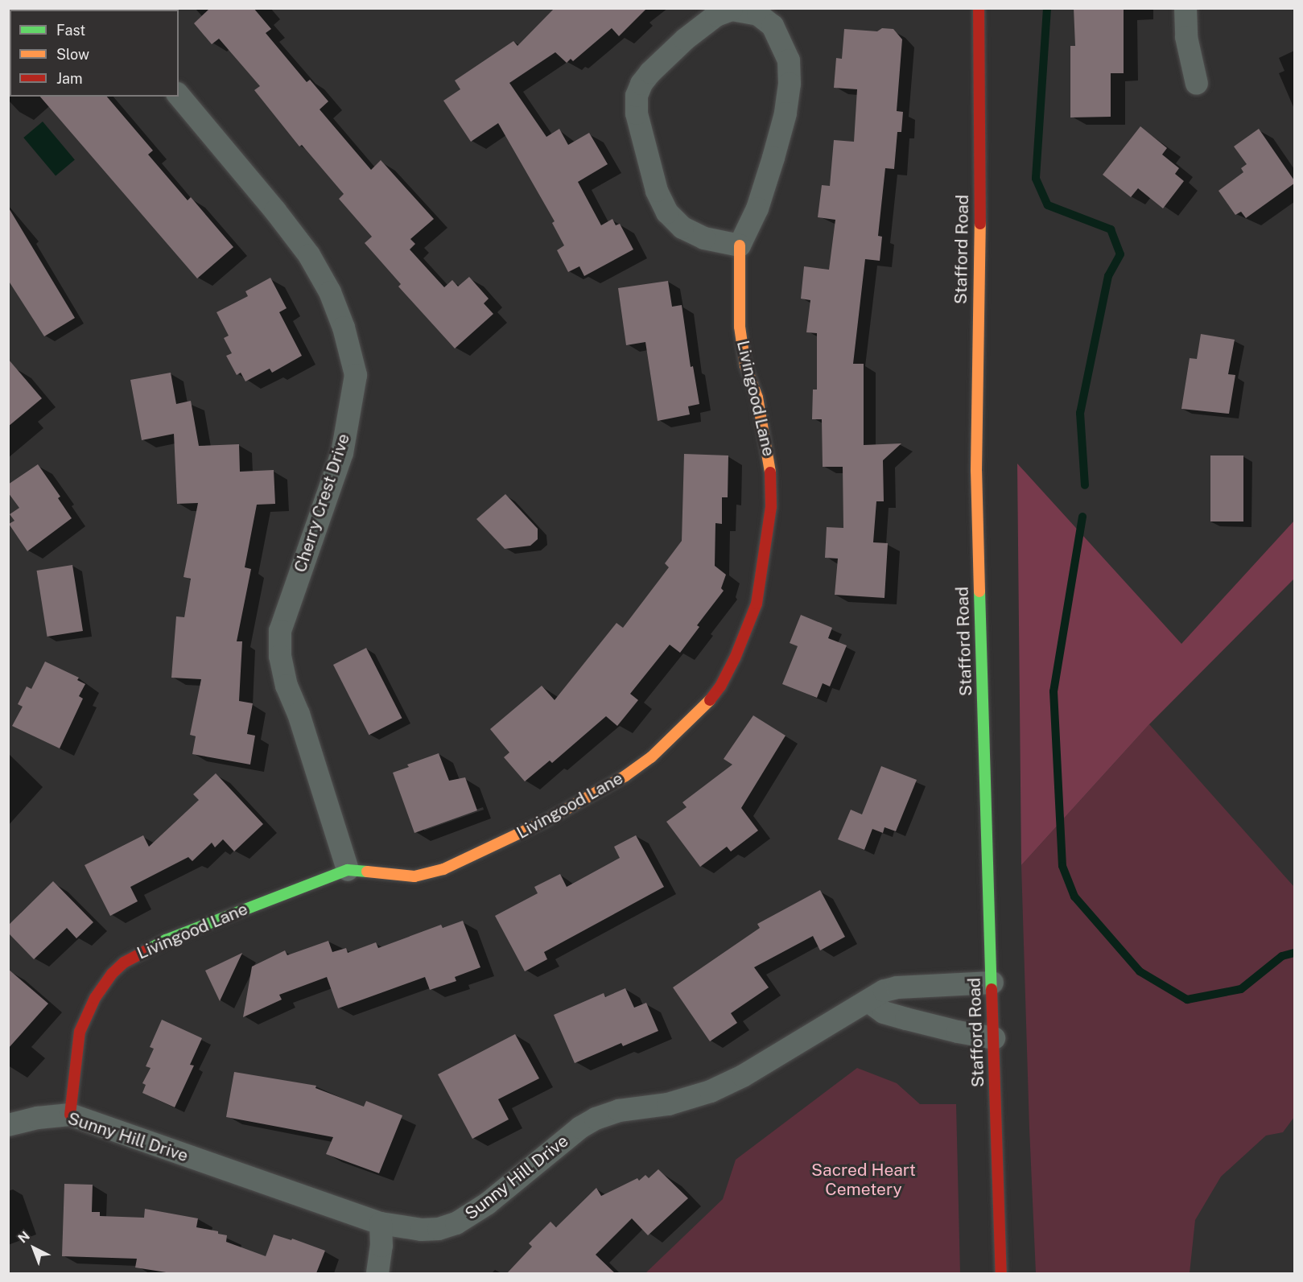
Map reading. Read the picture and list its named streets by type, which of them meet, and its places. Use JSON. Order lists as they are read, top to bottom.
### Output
{
  "streets": {
    "street": [
      "Stafford Road",
      "Livingood Lane",
      "Cherry Crest Drive",
      "Sunny Hill Drive"
    ]
  },
  "crossings": [
    ["Stafford Road", "Sunny Hill Drive"],
    ["Livingood Lane", "Cherry Crest Drive"],
    ["Livingood Lane", "Sunny Hill Drive"]
  ],
  "parks": ["Sacred Heart Cemetery"],
  "legend": ["Fast", "Slow", "Jam"],
  "north": "top left"
}
